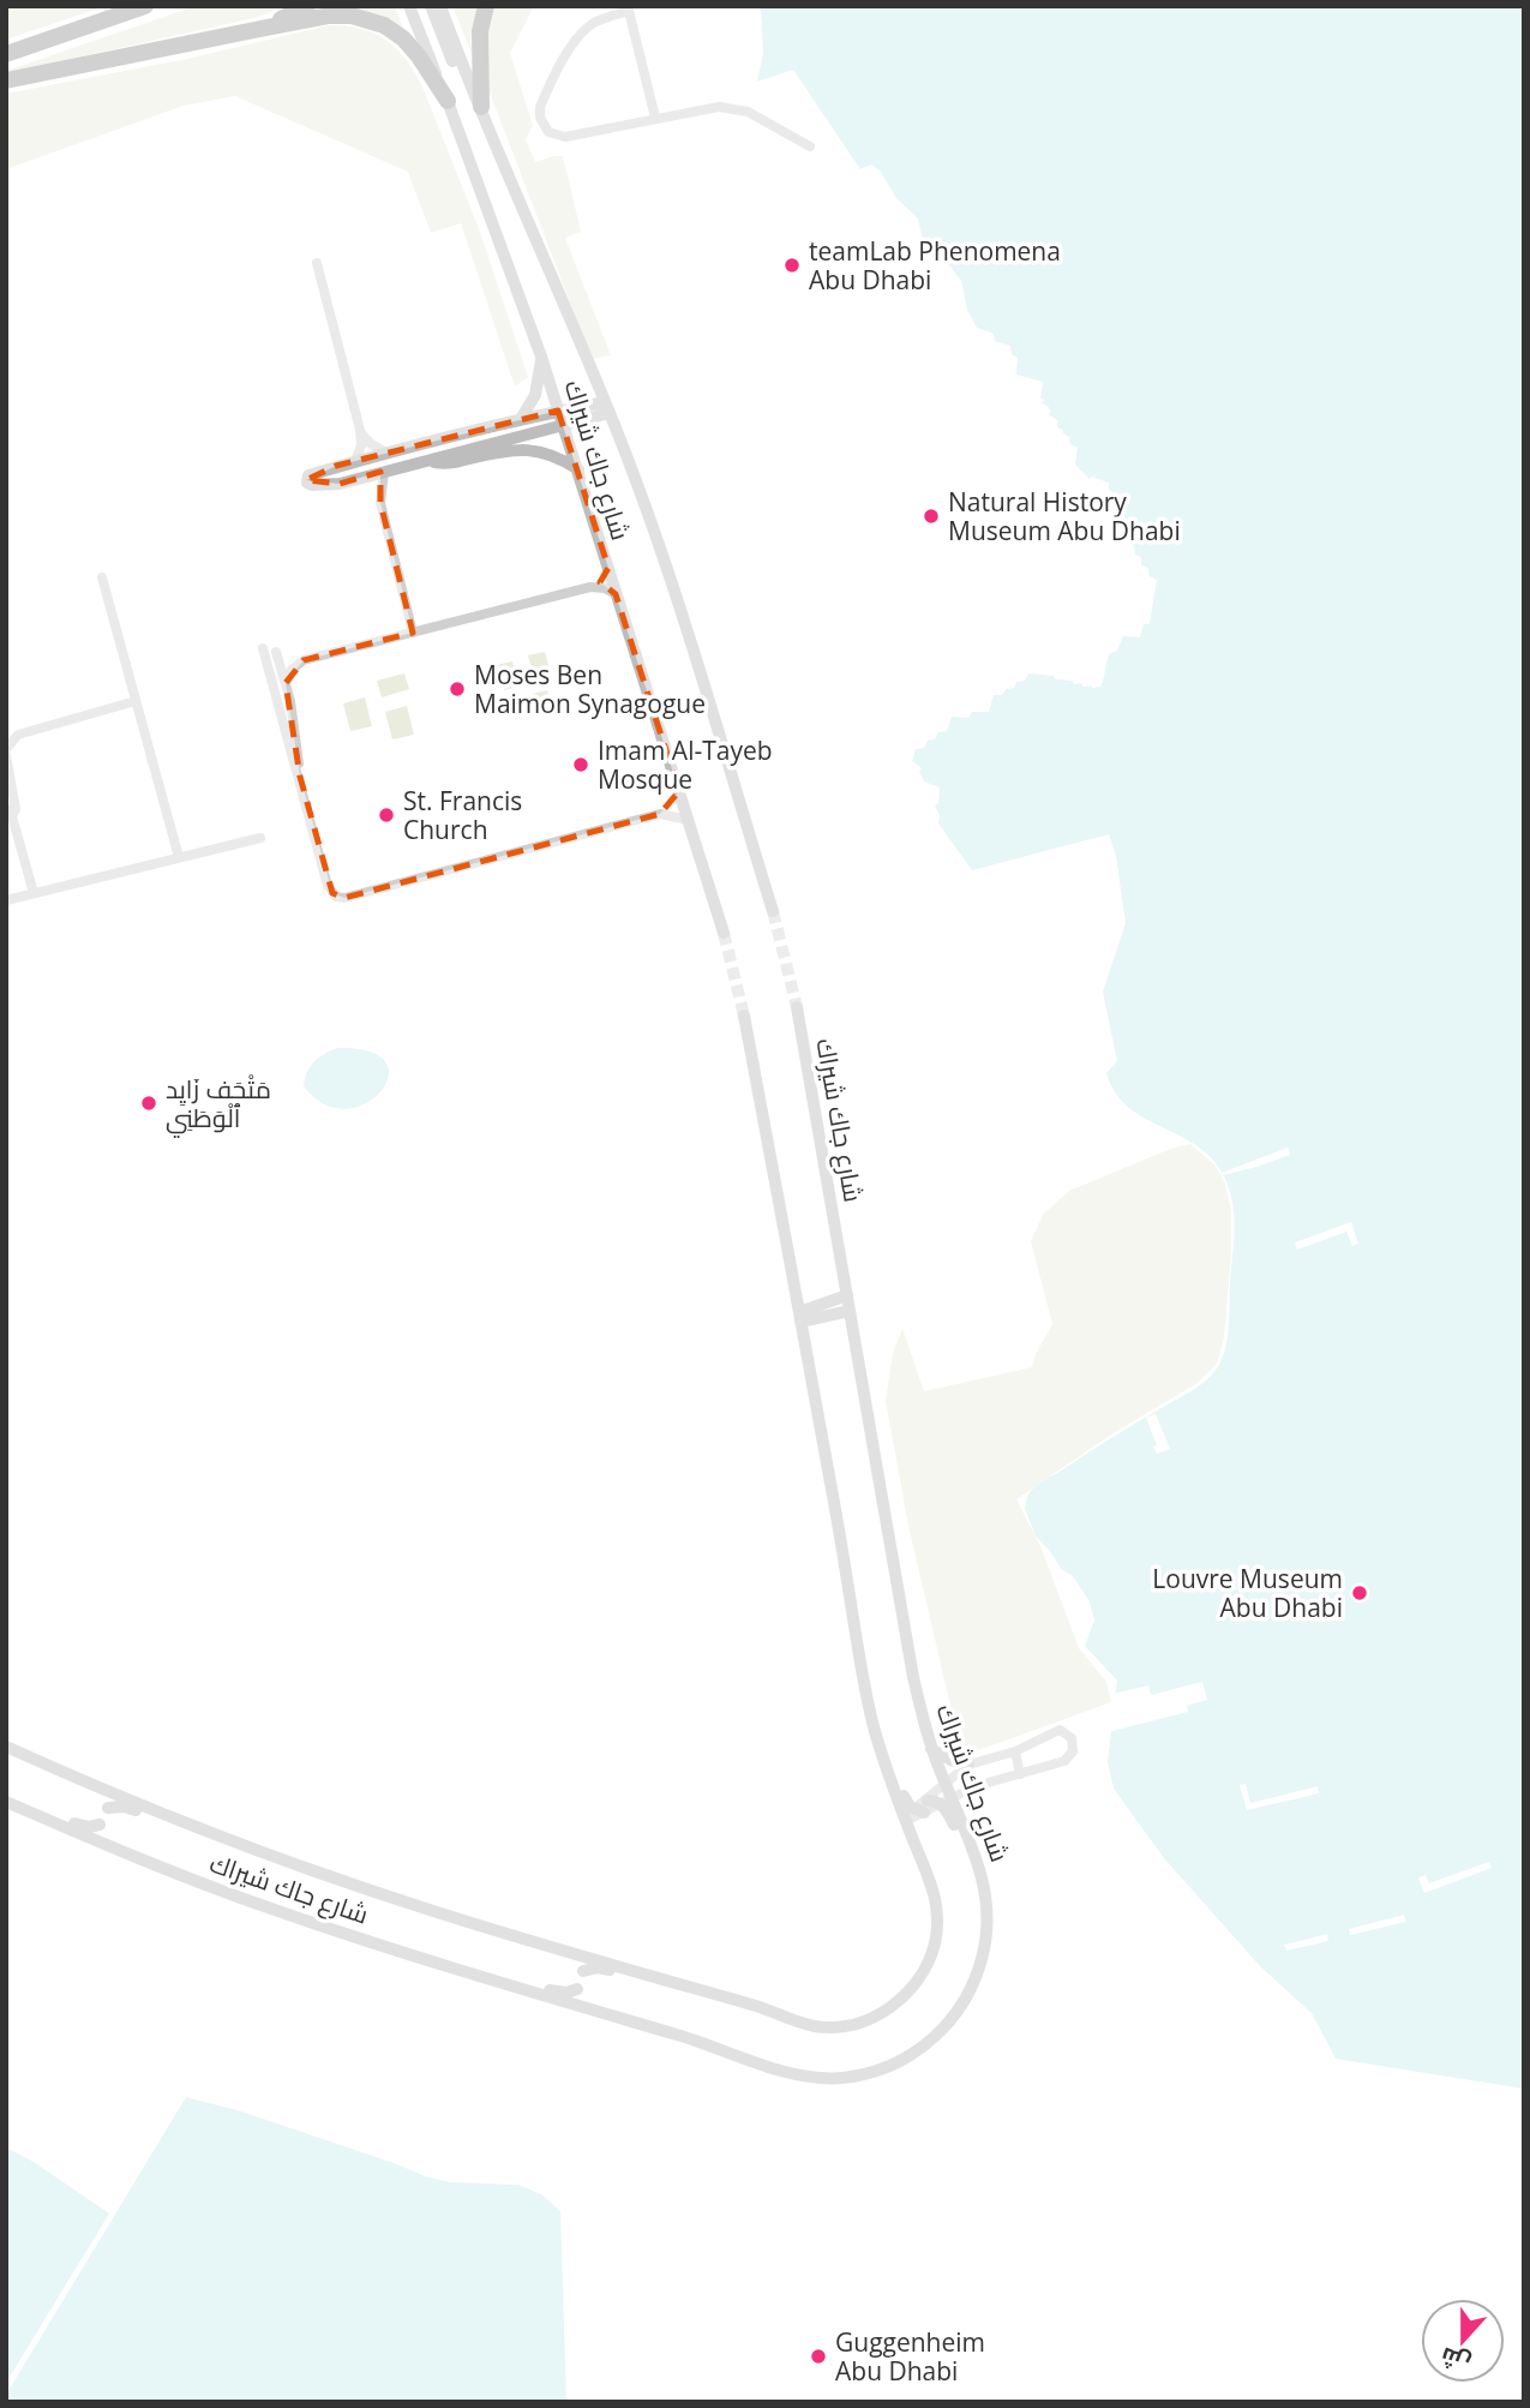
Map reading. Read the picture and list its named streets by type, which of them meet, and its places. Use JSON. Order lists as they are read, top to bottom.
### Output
{
  "streets": {
    "street": ["شارع جاك شيراك"]
  },
  "places": [
    "teamLab Phenomena Abu Dhabi",
    "Natural History Museum Abu Dhabi",
    "Moses Ben Maimon Synagogue",
    "Imam Al-Tayeb Mosque",
    "St. Francis Church",
    "مَتْحَف زَايِد ٱلْوَطَنِي",
    "Louvre Museum Abu Dhabi",
    "Guggenheim Abu Dhabi"
  ],
  "north": "bottom"
}
